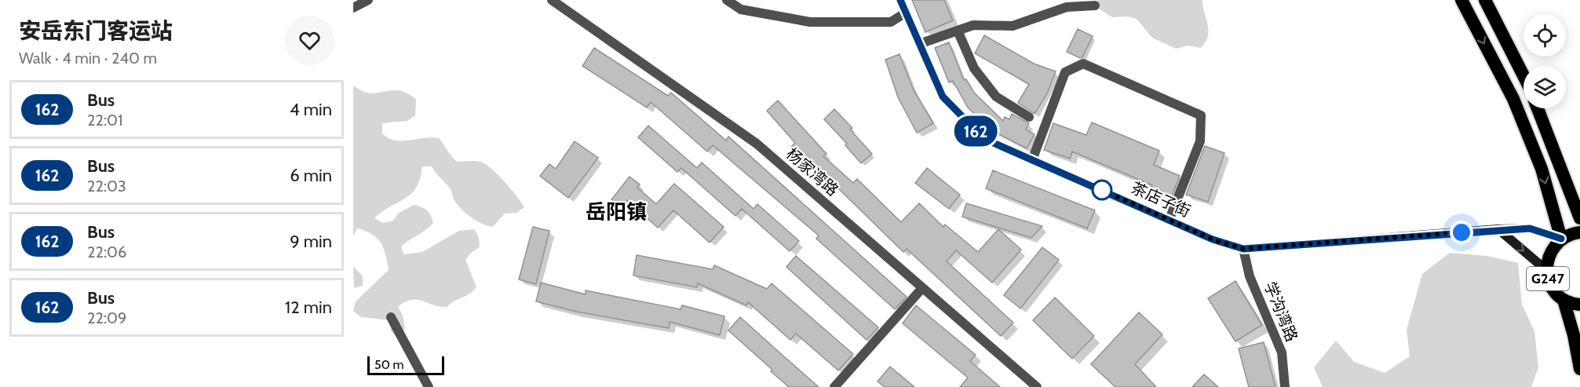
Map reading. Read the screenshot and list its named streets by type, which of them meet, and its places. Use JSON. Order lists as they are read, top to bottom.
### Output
{
  "streets": {
    "highway": ["G247"],
    "main road": ["茶店子街"],
    "street": ["杨家湾路", "学沟湾路"]
  },
  "crossings": [
    ["茶店子街", "G247"],
    ["茶店子街", "学沟湾路"]
  ],
  "districts": ["岳阳镇"],
  "lines": ["bus line 162"],
  "scale_bar": "50 m",
  "page": {
    "heading": ["安岳东门客运站", "Walk · 4 min · 240 m"],
    "on_map": "162",
    "list": [
      {
        "mark": "162",
        "name": "Bus",
        "note": "22:01",
        "value": "4 min"
      },
      {
        "mark": "162",
        "name": "Bus",
        "note": "22:03",
        "value": "6 min"
      },
      {
        "mark": "162",
        "name": "Bus",
        "note": "22:06",
        "value": "9 min"
      },
      {
        "mark": "162",
        "name": "Bus",
        "note": "22:09",
        "value": "12 min"
      }
    ],
    "scale": "50 m"
  }
}
